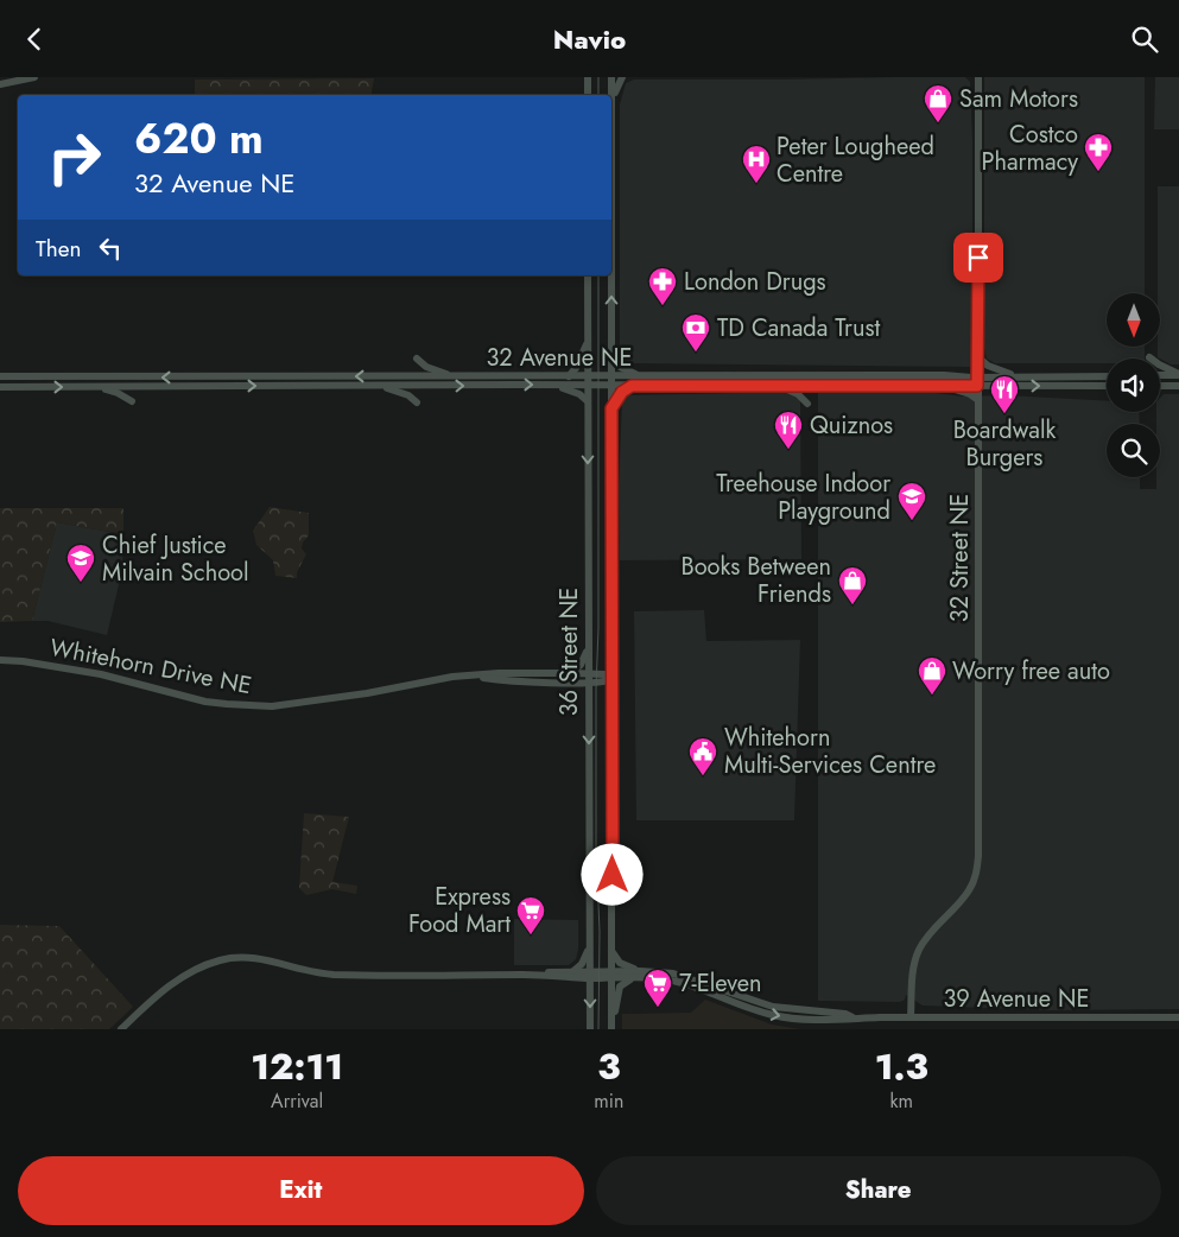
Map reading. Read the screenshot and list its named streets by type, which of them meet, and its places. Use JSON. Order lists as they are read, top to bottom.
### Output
{
  "streets": {
    "main road": [
      "32 Avenue NE",
      "32 Street NE",
      "36 Street NE",
      "Whitehorn Drive NE",
      "39 Avenue NE"
    ]
  },
  "crossings": [
    ["32 Avenue NE", "32 Street NE"],
    ["32 Avenue NE", "36 Street NE"],
    ["32 Street NE", "39 Avenue NE"],
    ["36 Street NE", "Whitehorn Drive NE"],
    ["36 Street NE", "39 Avenue NE"]
  ],
  "places": {
    "shop": ["Sam Motors", "Books Between Friends", "Worry free auto"],
    "pharmacy": ["Costco Pharmacy", "London Drugs"],
    "hospital": ["Peter Lougheed Centre"],
    "bank": ["TD Canada Trust"],
    "restaurant": ["Boardwalk Burgers", "Quiznos"],
    "school or university": ["Treehouse Indoor Playground", "Chief Justice Milvain School"],
    "public building": ["Whitehorn Multi-Services Centre"],
    "supermarket": ["Express Food Mart", "7-Eleven"]
  },
  "north": "bottom",
  "page": {
    "header": "Navio",
    "turn": ["620 m", "32 Avenue NE"],
    "then": "Then",
    "eta": [
      "12:11",
      "Arrival",
      "3",
      "min",
      "1.3",
      "km"
    ],
    "buttons": ["Exit", "Share"]
  }
}
